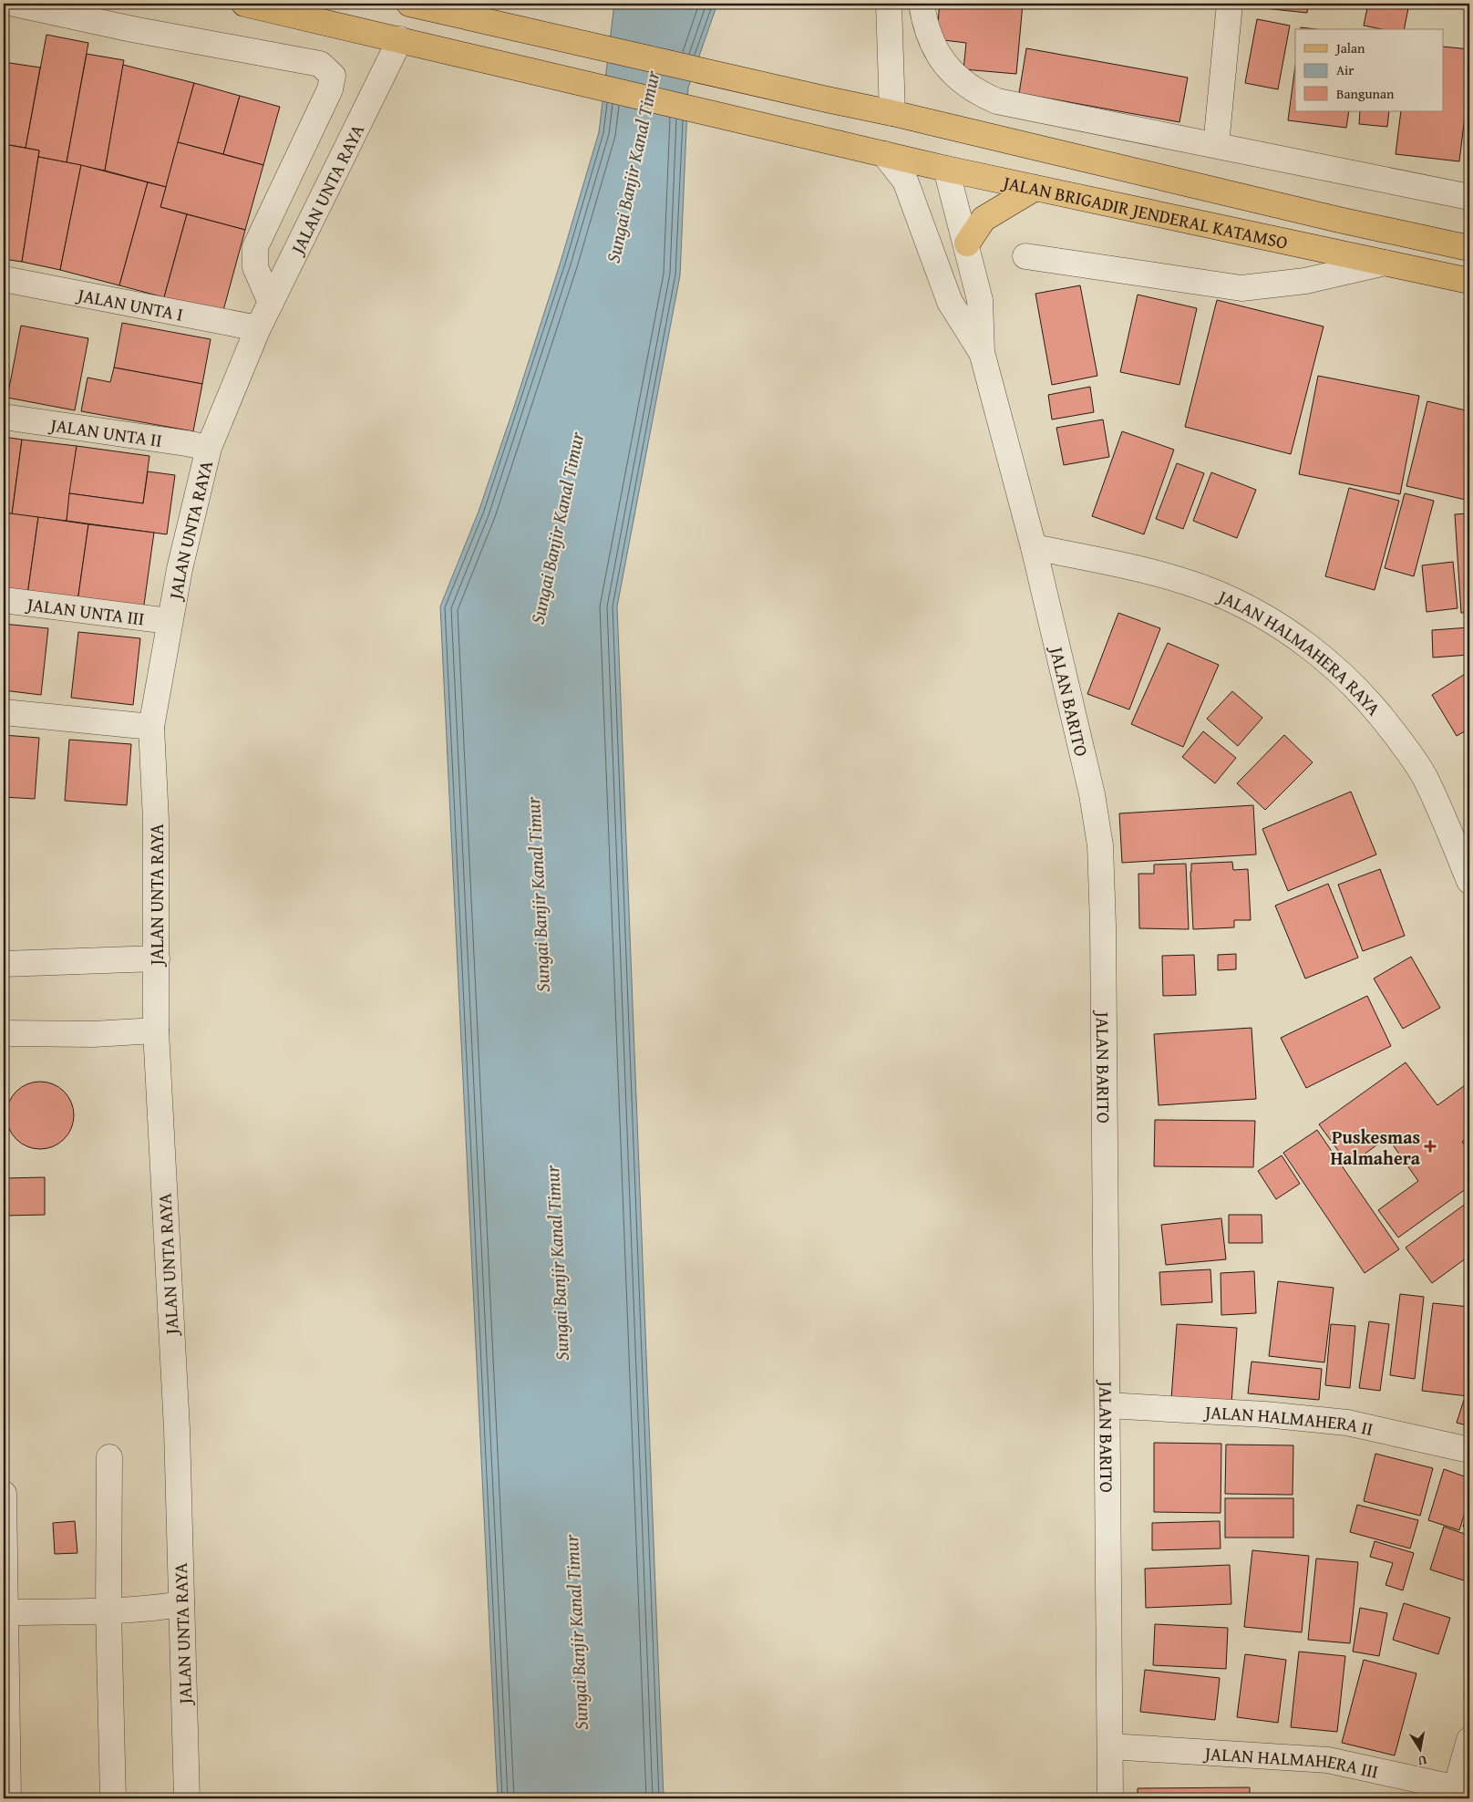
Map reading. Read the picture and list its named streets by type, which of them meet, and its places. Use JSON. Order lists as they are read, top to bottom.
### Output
{
  "streets": {
    "main road": ["JALAN BRIGADIR JENDERAL KATAMSO"],
    "street": [
      "JALAN UNTA RAYA",
      "JALAN UNTA I",
      "JALAN UNTA II",
      "JALAN UNTA III",
      "JALAN HALMAHERA RAYA",
      "JALAN BARITO",
      "JALAN HALMAHERA II",
      "JALAN HALMAHERA III"
    ]
  },
  "crossings": [
    ["JALAN UNTA RAYA", "JALAN BRIGADIR JENDERAL KATAMSO"],
    ["JALAN UNTA RAYA", "JALAN UNTA I"],
    ["JALAN UNTA RAYA", "JALAN UNTA II"],
    ["JALAN UNTA RAYA", "JALAN UNTA III"],
    ["JALAN HALMAHERA RAYA", "JALAN BARITO"],
    ["JALAN BARITO", "JALAN HALMAHERA II"],
    ["JALAN BARITO", "JALAN HALMAHERA III"]
  ],
  "water": ["Sungai Banjir Kanal Timur"],
  "places": {
    "health": ["Puskesmas Halmahera"]
  },
  "legend": ["Jalan", "Air", "Bangunan"],
  "north": "bottom"
}
